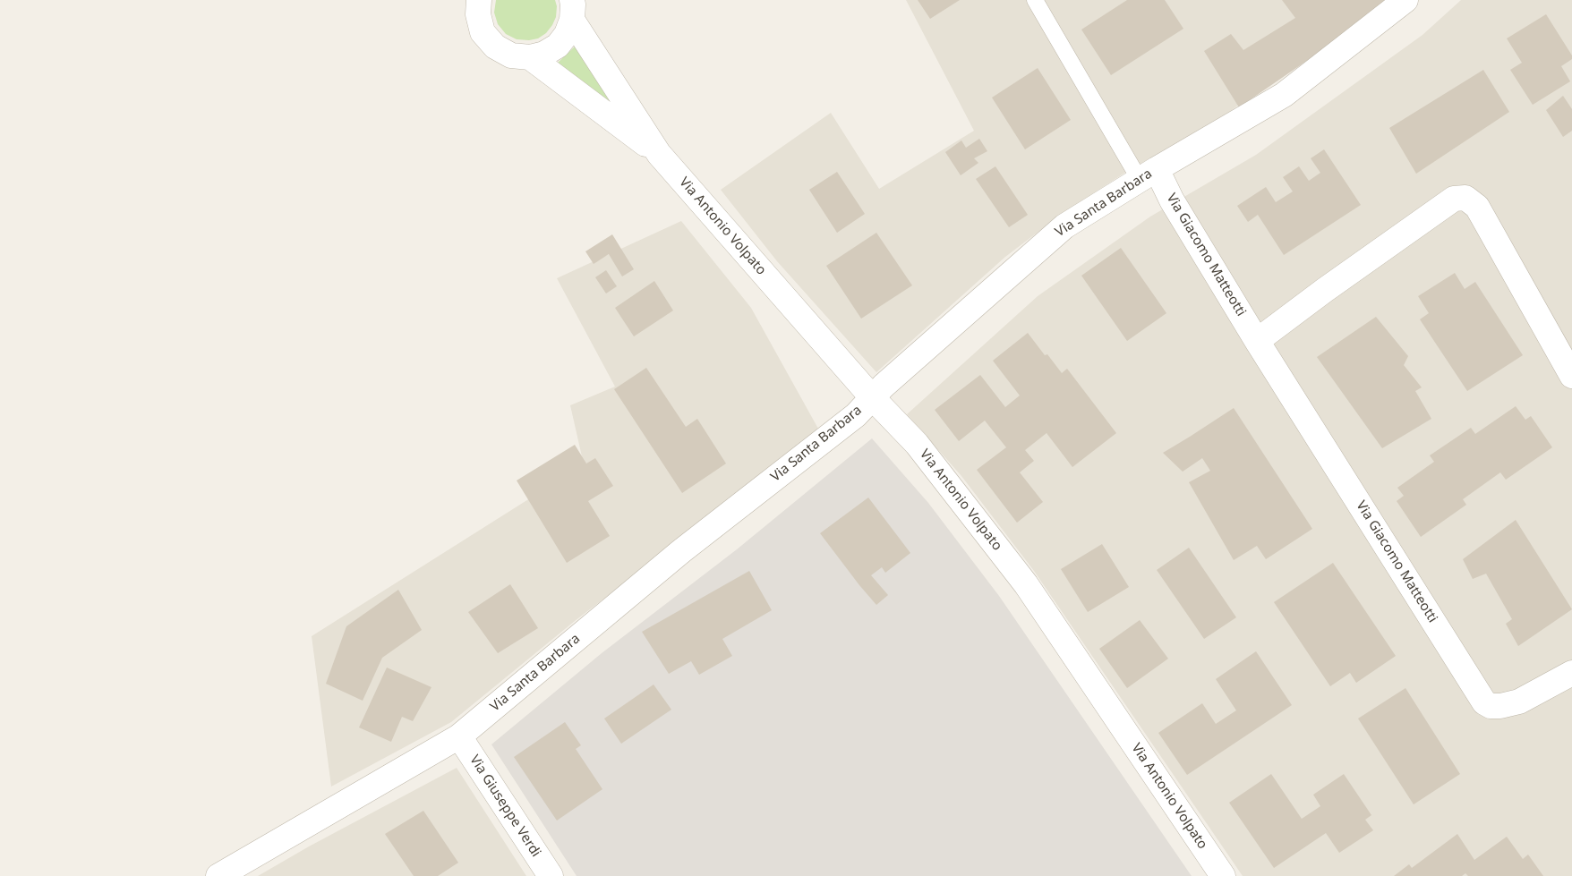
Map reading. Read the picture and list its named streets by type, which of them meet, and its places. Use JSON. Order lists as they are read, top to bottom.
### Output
{
  "streets": {
    "street": [
      "Via Santa Barbara",
      "Via Antonio Volpato",
      "Via Giacomo Matteotti",
      "Via Giuseppe Verdi"
    ]
  },
  "crossings": [
    ["Via Santa Barbara", "Via Antonio Volpato"],
    ["Via Santa Barbara", "Via Giacomo Matteotti"],
    ["Via Santa Barbara", "Via Giuseppe Verdi"]
  ]
}
